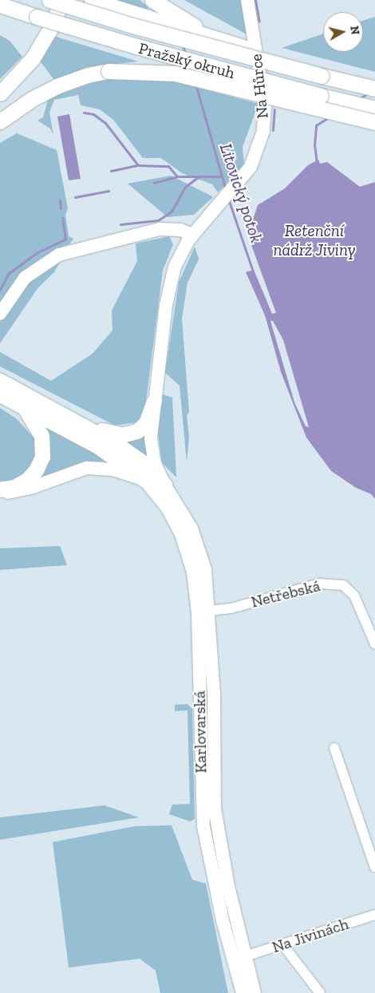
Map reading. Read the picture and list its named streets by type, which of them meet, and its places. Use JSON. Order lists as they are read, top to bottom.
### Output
{
  "streets": {
    "highway": ["Pražský okruh"],
    "main road": ["Na Hůrce", "Karlovarská"],
    "street": ["Netřebská", "Na Jivinách"]
  },
  "crossings": [
    ["Netřebská", "Karlovarská"],
    ["Karlovarská", "Na Jivinách"]
  ],
  "water": ["Litovický potok", "Retenční nádrž Jiviny"],
  "north": "right"
}
